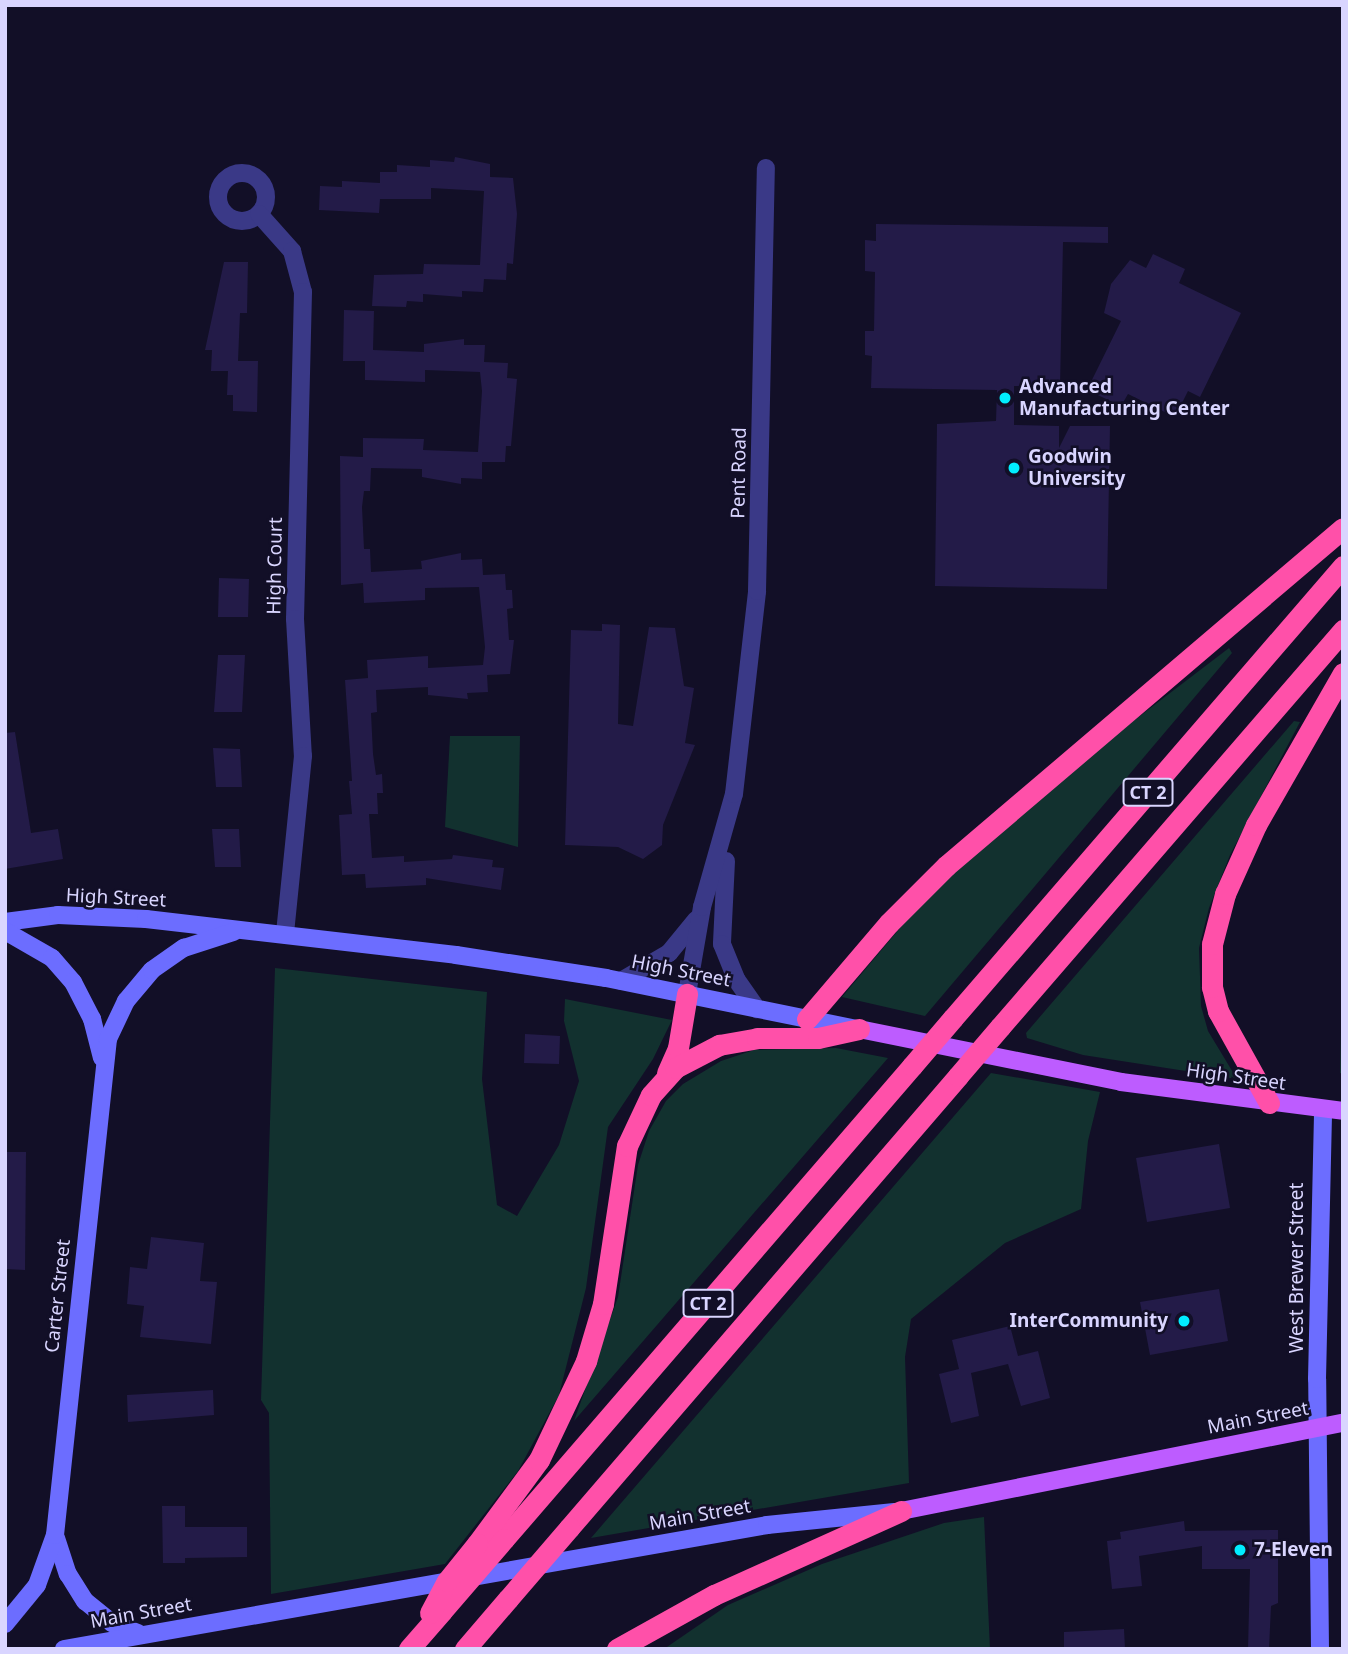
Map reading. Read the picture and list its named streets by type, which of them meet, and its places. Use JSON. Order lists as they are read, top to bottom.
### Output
{
  "streets": {
    "highway": ["CT 2"],
    "main road": [
      "High Street",
      "West Brewer Street",
      "Carter Street",
      "Main Street"
    ],
    "street": ["Pent Road", "High Court"]
  },
  "crossings": [
    ["Pent Road", "High Street"],
    ["High Court", "High Street"],
    ["High Street", "West Brewer Street"],
    ["High Street", "Carter Street"],
    ["West Brewer Street", "Main Street"],
    ["Carter Street", "Main Street"]
  ],
  "places": [
    "Advanced Manufacturing Center",
    "Goodwin University",
    "InterCommunity",
    "7-Eleven"
  ]
}
